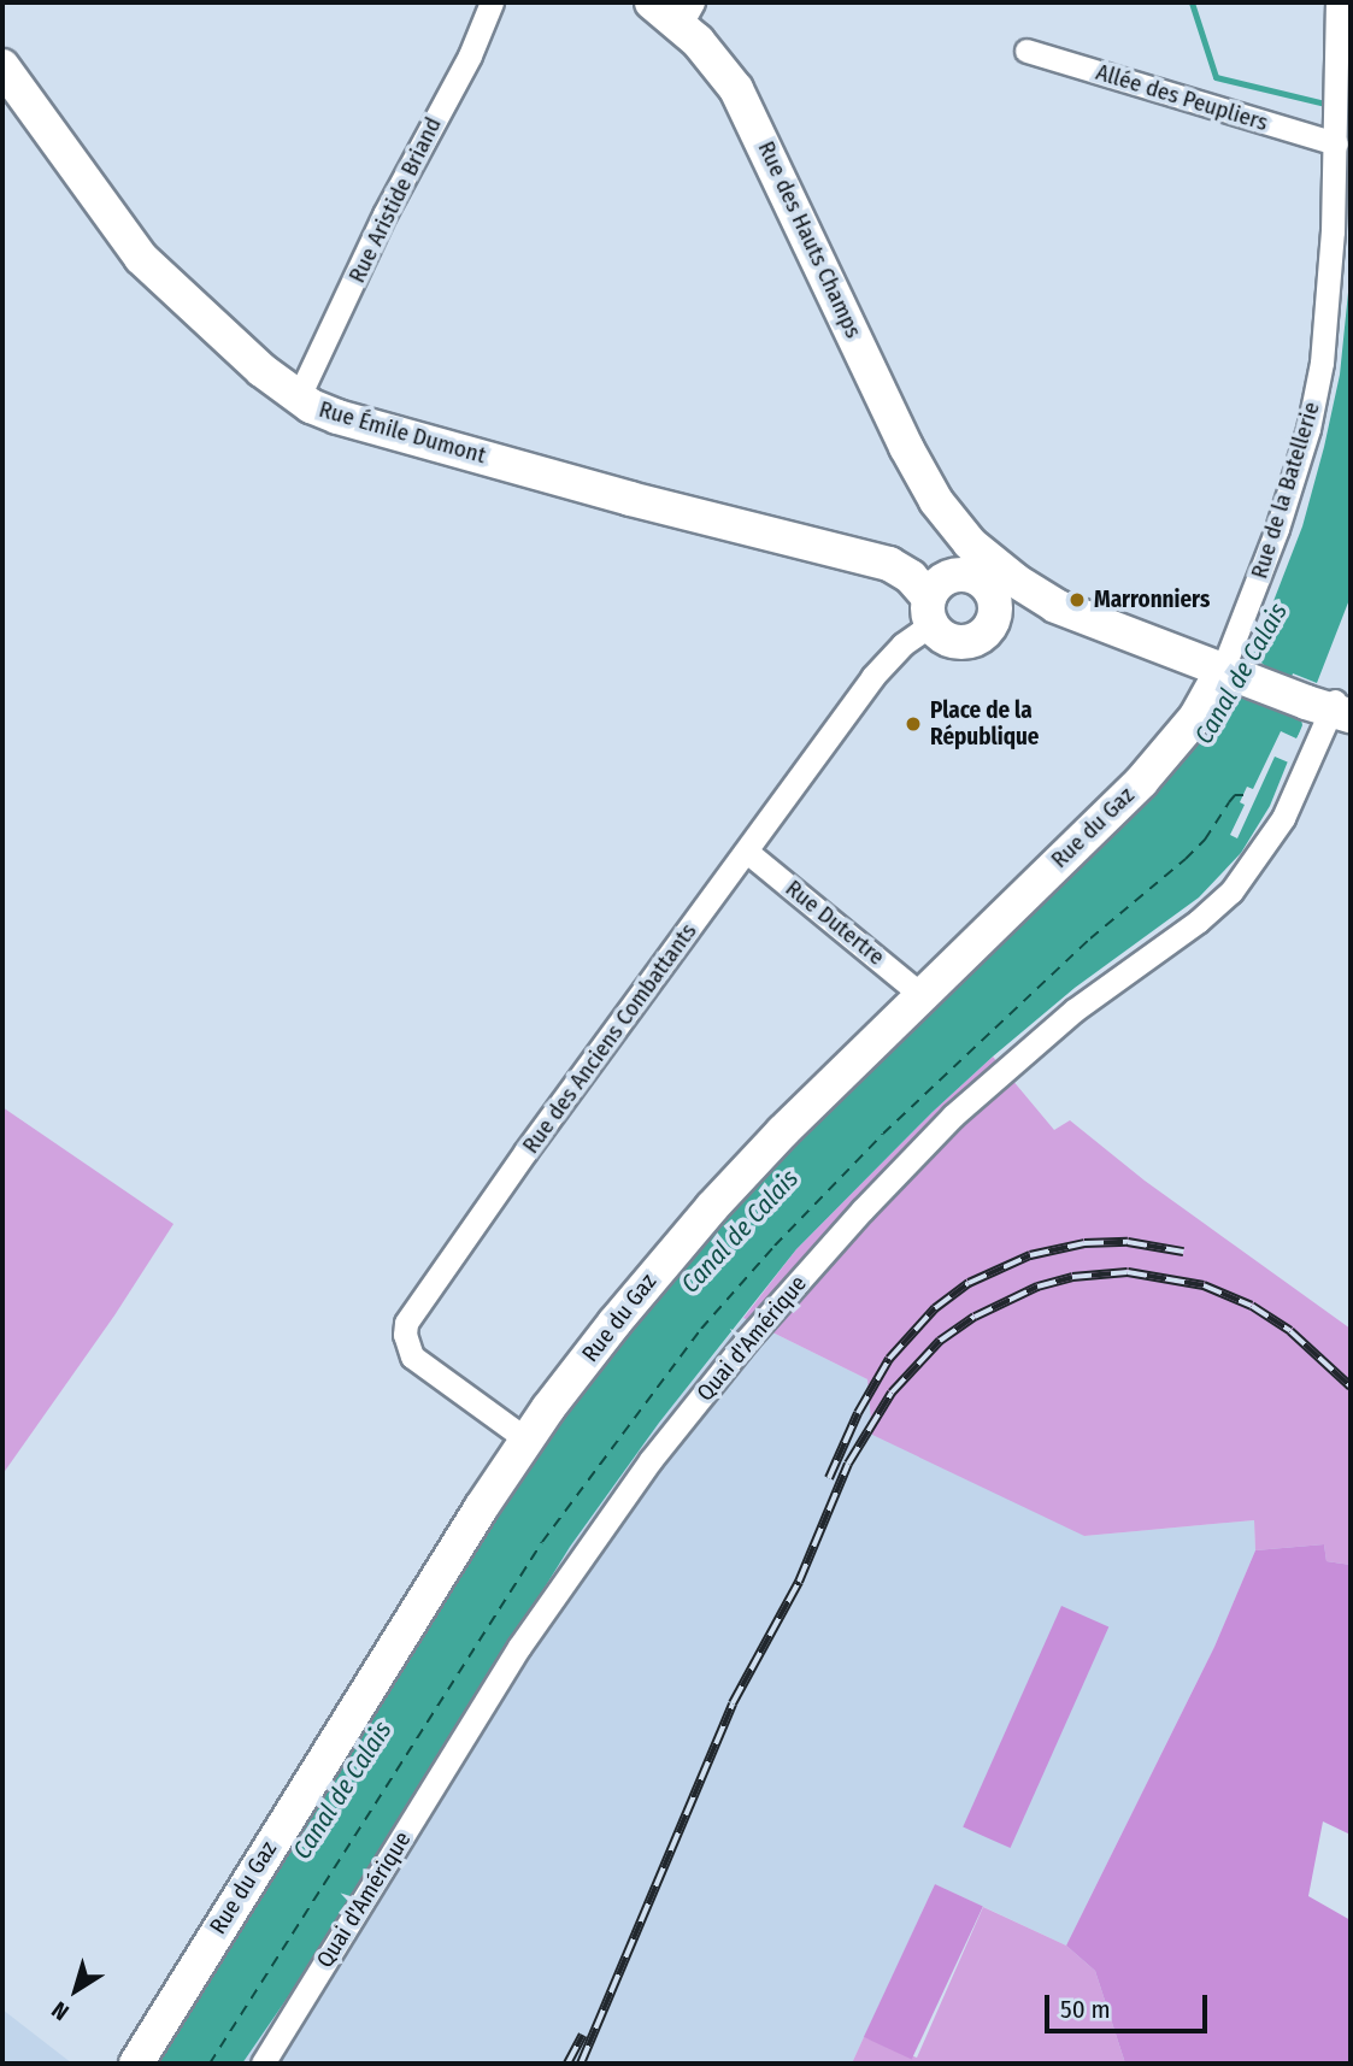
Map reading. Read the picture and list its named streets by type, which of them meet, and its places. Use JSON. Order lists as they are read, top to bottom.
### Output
{
  "streets": {
    "street": [
      "Allée des Peupliers",
      "Rue Aristide Briand",
      "Rue des Hauts Champs",
      "Rue Émile Dumont",
      "Rue de la Batellerie",
      "Rue du Gaz",
      "Rue Dutertre",
      "Rue des Anciens Combattants",
      "Quai d'Amérique"
    ]
  },
  "crossings": [
    ["Allée des Peupliers", "Rue de la Batellerie"],
    ["Rue Aristide Briand", "Rue Émile Dumont"],
    ["Rue des Hauts Champs", "Rue Émile Dumont"],
    ["Rue des Hauts Champs", "Rue de la Batellerie"],
    ["Rue des Hauts Champs", "Rue du Gaz"],
    ["Rue des Hauts Champs", "Rue des Anciens Combattants"],
    ["Rue des Hauts Champs", "Quai d'Amérique"],
    ["Rue Émile Dumont", "Rue des Anciens Combattants"],
    ["Rue de la Batellerie", "Rue du Gaz"],
    ["Rue du Gaz", "Rue Dutertre"],
    ["Rue du Gaz", "Rue des Anciens Combattants"],
    ["Rue Dutertre", "Rue des Anciens Combattants"]
  ],
  "water": ["Canal de Calais"],
  "places": ["Marronniers", "Place de la République"],
  "scale_bar": "50 m",
  "north": "bottom left"
}
